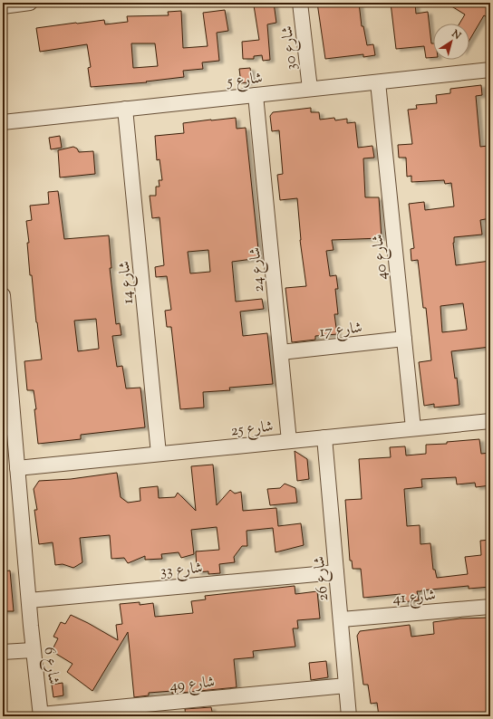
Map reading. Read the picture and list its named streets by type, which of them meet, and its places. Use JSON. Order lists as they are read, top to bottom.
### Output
{
  "streets": {
    "street": [
      "شارع 30",
      "شارع 5",
      "شارع 40",
      "شارع 24",
      "شارع 14",
      "شارع 17",
      "شارع 25",
      "شارع 33",
      "شارع 26",
      "شارع 41",
      "شارع 6",
      "شارع 49"
    ]
  },
  "crossings": [
    ["شارع 30", "شارع 5"],
    ["شارع 5", "شارع 40"],
    ["شارع 5", "شارع 24"],
    ["شارع 5", "شارع 14"],
    ["شارع 40", "شارع 17"],
    ["شارع 40", "شارع 25"],
    ["شارع 24", "شارع 17"],
    ["شارع 24", "شارع 25"],
    ["شارع 14", "شارع 25"],
    ["شارع 25", "شارع 26"],
    ["شارع 25", "شارع 6"],
    ["شارع 33", "شارع 26"],
    ["شارع 33", "شارع 6"],
    ["شارع 26", "شارع 41"],
    ["شارع 26", "شارع 49"],
    ["شارع 6", "شارع 49"]
  ],
  "north": "top right"
}
